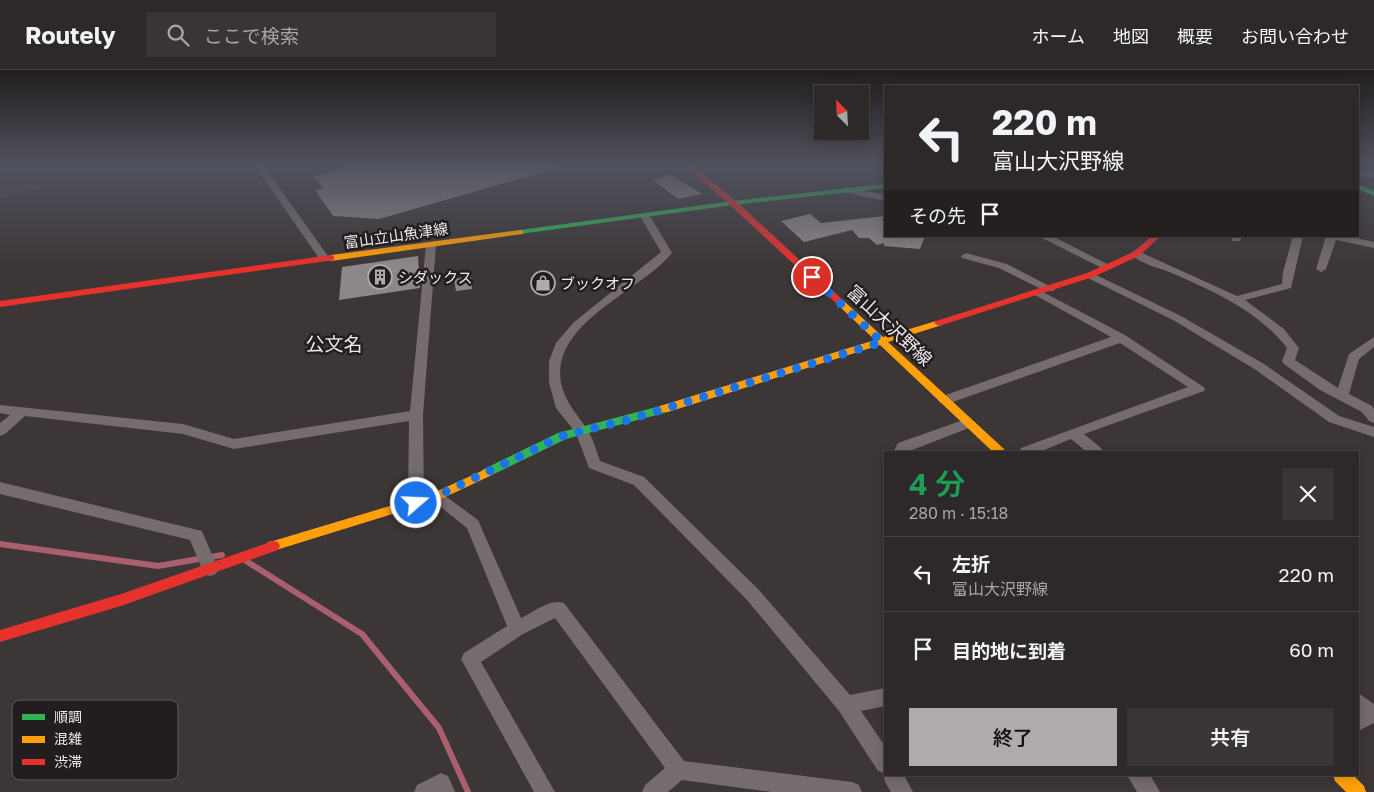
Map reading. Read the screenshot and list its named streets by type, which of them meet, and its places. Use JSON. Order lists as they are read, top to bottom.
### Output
{
  "streets": {
    "main road": ["富山立山魚津線", "富山大沢野線"]
  },
  "crossings": [
    ["富山立山魚津線", "富山大沢野線"]
  ],
  "districts": ["公文名"],
  "places": {
    "building": ["シダックス"],
    "shop": ["ブックオフ"]
  },
  "legend": ["順調", "混雑", "渋滞"],
  "north": "top left",
  "page": {
    "header": "Routely",
    "search": "ここで検索",
    "nav": [
      "ホーム",
      "地図",
      "概要",
      "お問い合わせ"
    ],
    "turn": ["220 m", "富山大沢野線"],
    "then": "その先",
    "heading": ["4 分", "280 m · 15:18"],
    "list": [
      {
        "name": "左折",
        "note": "富山大沢野線",
        "value": "220 m"
      },
      {
        "name": "目的地に到着",
        "value": "60 m"
      }
    ],
    "buttons": ["終了", "共有"]
  }
}
